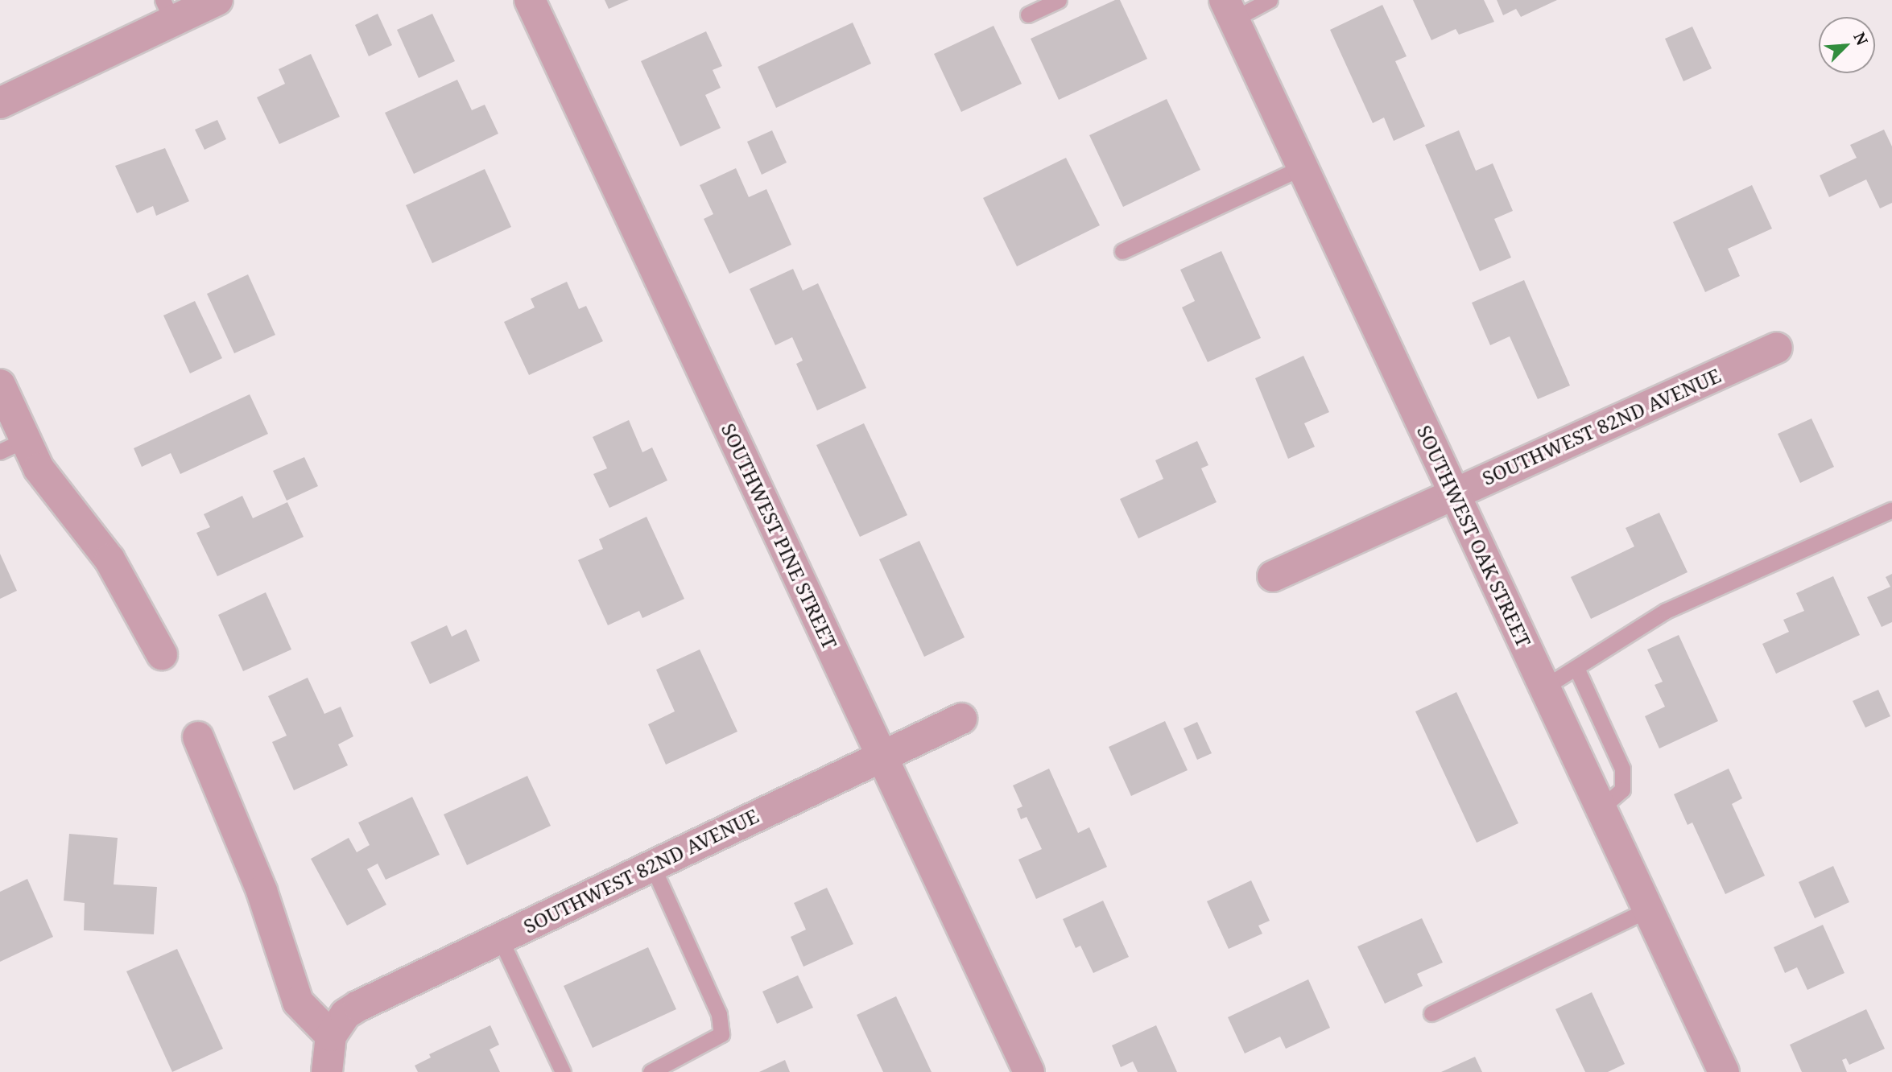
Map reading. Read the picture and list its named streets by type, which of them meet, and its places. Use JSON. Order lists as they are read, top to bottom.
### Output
{
  "streets": {
    "street": ["SOUTHWEST 82ND AVENUE", "SOUTHWEST PINE STREET", "SOUTHWEST OAK STREET"]
  },
  "crossings": [
    ["SOUTHWEST 82ND AVENUE", "SOUTHWEST PINE STREET"],
    ["SOUTHWEST 82ND AVENUE", "SOUTHWEST OAK STREET"]
  ],
  "north": "top right"
}
